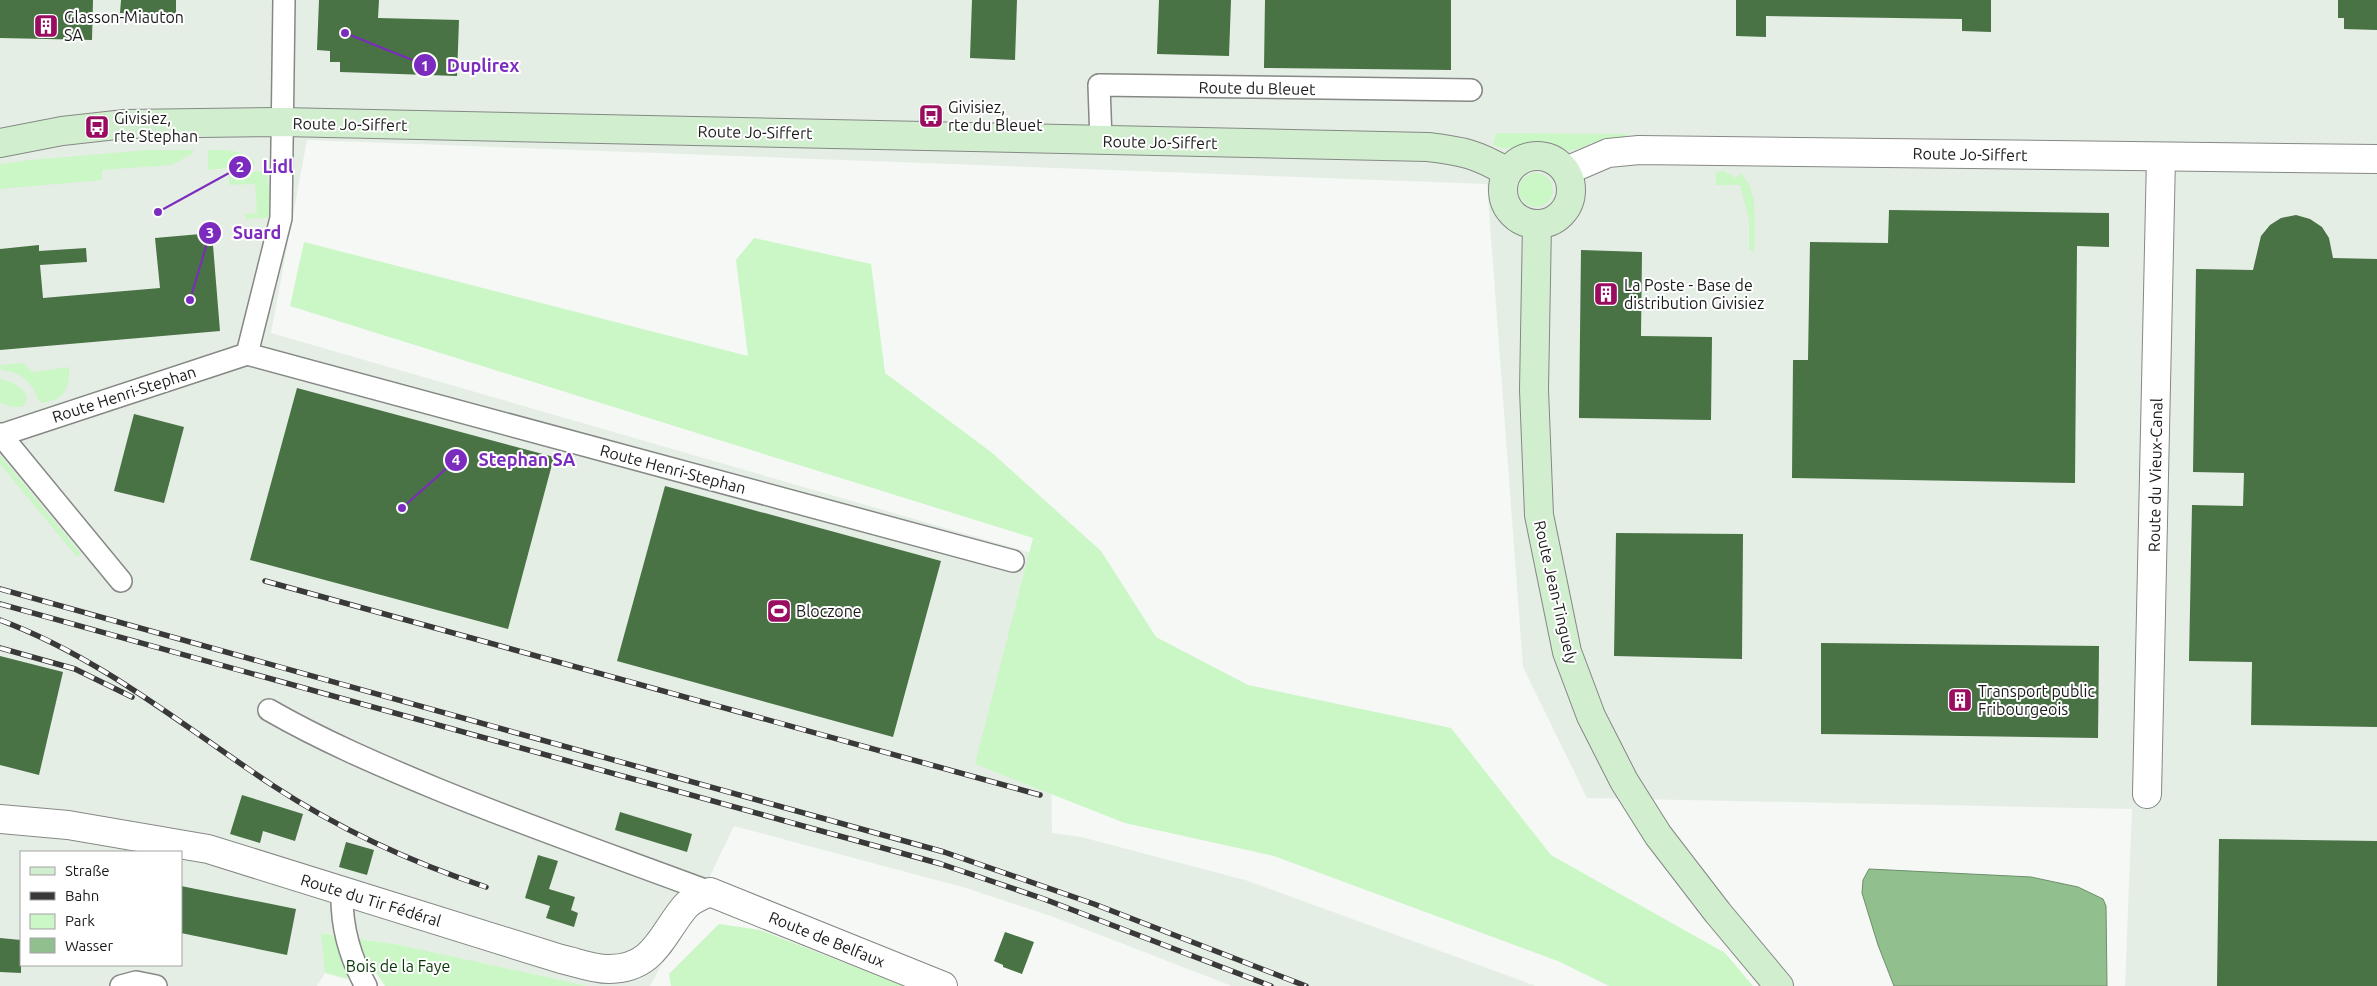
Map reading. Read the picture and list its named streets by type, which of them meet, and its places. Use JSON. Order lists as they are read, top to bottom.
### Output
{
  "streets": {
    "main road": ["Route Jo-Siffert", "Route Jean-Tinguely"],
    "street": [
      "Route du Bleuet",
      "Route Henri-Stephan",
      "Route du Vieux-Canal",
      "Route du Tir Fédéral",
      "Route de Belfaux"
    ]
  },
  "crossings": [
    ["Route du Bleuet", "Route Jo-Siffert"],
    ["Route Jo-Siffert", "Route du Vieux-Canal"],
    ["Route Jo-Siffert", "Route Jean-Tinguely"],
    ["Route du Tir Fédéral", "Route de Belfaux"]
  ],
  "parks": ["Bois de la Faye"],
  "places": {
    "building": ["Glasson-Miauton SA", "La Poste - Base de distribution Givisiez", "Transport public Fribourgeois"],
    "other": [
      "Duplirex",
      "Lidl",
      "Suard",
      "Stephan SA"
    ],
    "bus stop": ["Givisiez, rte du Bleuet", "Givisiez, rte Stephan"],
    "sports": ["Bloczone"]
  },
  "legend": [
    "Straße",
    "Bahn",
    "Park",
    "Wasser"
  ]
}
